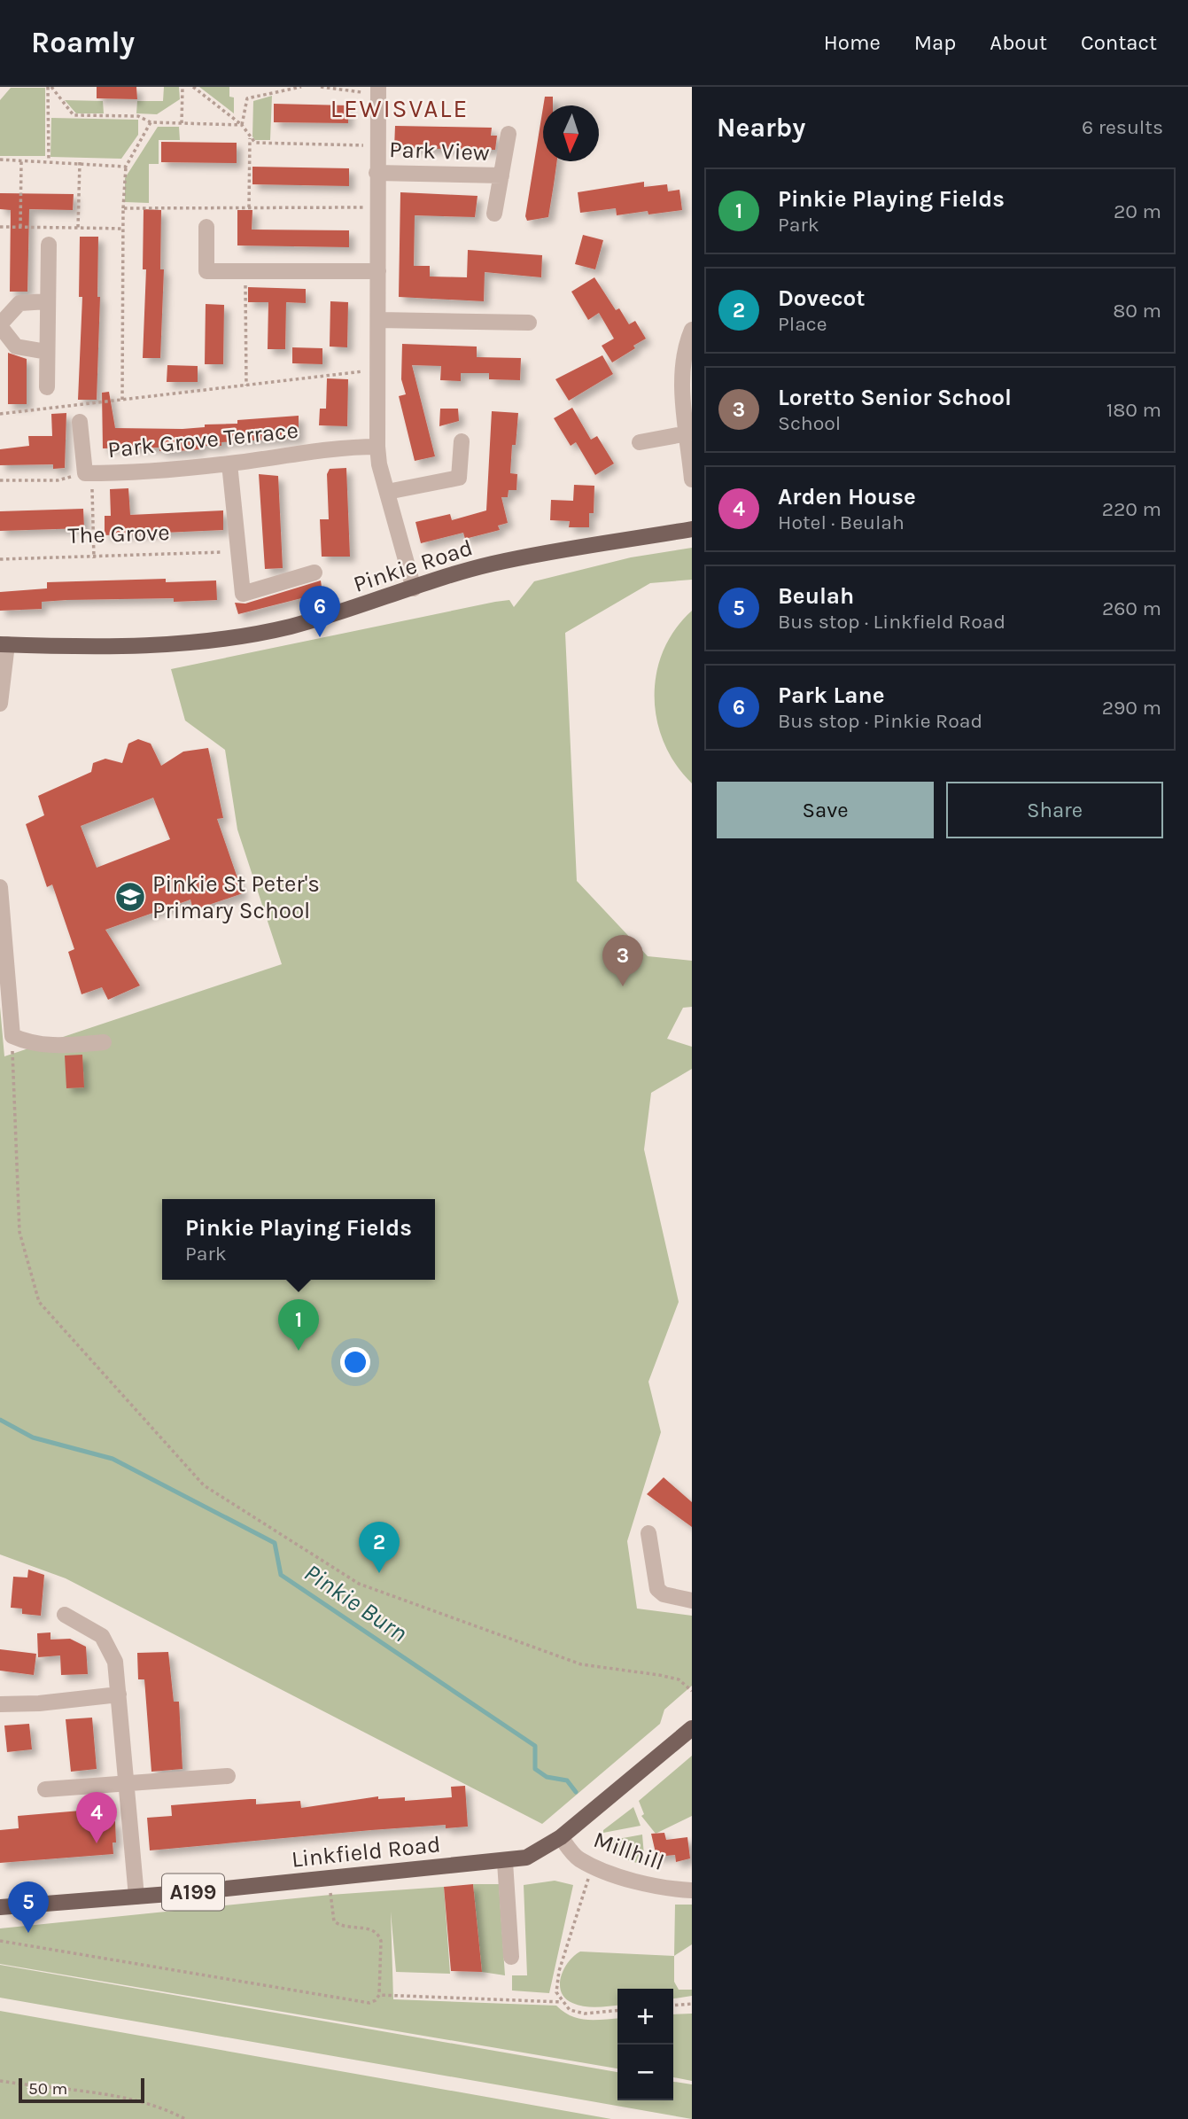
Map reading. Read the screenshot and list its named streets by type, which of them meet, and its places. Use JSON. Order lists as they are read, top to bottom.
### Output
{
  "streets": {
    "main road": ["Pinkie Road", "Linkfield Road", "A199"],
    "street": ["Park View", "Park Grove Terrace", "Millhill"],
    "path": ["The Grove"]
  },
  "crossings": [
    ["Millhill", "Linkfield Road"]
  ],
  "districts": ["LEWISVALE"],
  "water": ["Pinkie Burn"],
  "places": {
    "school or university": ["Pinkie St Peter's Primary School"]
  },
  "scale_bar": "50 m",
  "north": "bottom",
  "page": {
    "header": "Roamly",
    "nav": [
      "Home",
      "Map",
      "About",
      "Contact"
    ],
    "heading": ["Nearby", "6 results"],
    "list": [
      {
        "mark": "1",
        "name": "Pinkie Playing Fields",
        "note": "Park",
        "value": "20 m"
      },
      {
        "mark": "2",
        "name": "Dovecot",
        "note": "Place",
        "value": "80 m"
      },
      {
        "mark": "3",
        "name": "Loretto Senior School",
        "note": "School",
        "value": "180 m"
      },
      {
        "mark": "4",
        "name": "Arden House",
        "note": "Hotel · Beulah",
        "value": "220 m"
      },
      {
        "mark": "5",
        "name": "Beulah",
        "note": "Bus stop · Linkfield Road",
        "value": "260 m"
      },
      {
        "mark": "6",
        "name": "Park Lane",
        "note": "Bus stop · Pinkie Road",
        "value": "290 m"
      }
    ],
    "pins": [
      "6",
      "3",
      "1",
      "2",
      "4",
      "5"
    ],
    "buttons": ["Save", "Share"],
    "popup": ["Pinkie Playing Fields", "Park"],
    "map_buttons": ["+", "−"],
    "scale": "50 m"
  }
}
